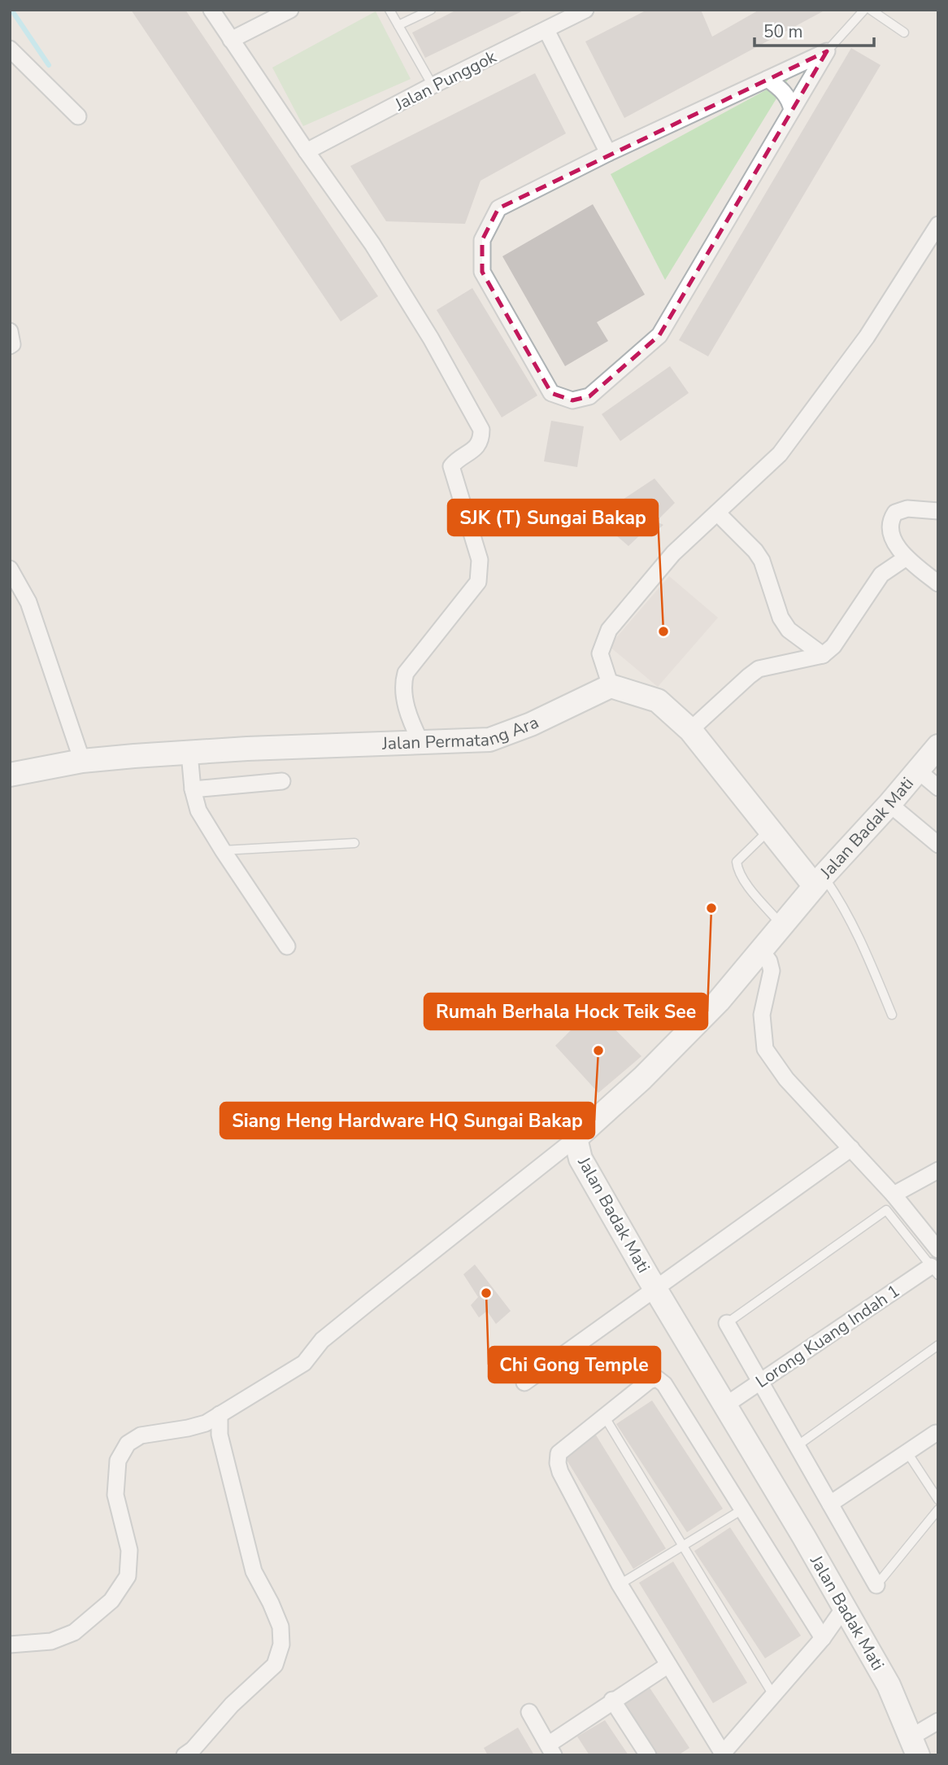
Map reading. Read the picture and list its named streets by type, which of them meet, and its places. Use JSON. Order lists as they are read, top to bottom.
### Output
{
  "streets": {
    "main road": ["Jalan Permatang Ara", "Jalan Badak Mati"],
    "street": ["Jalan Punggok", "Lorong Kuang Indah 1"]
  },
  "crossings": [
    ["Jalan Badak Mati", "Lorong Kuang Indah 1"]
  ],
  "places": [
    "SJK (T) Sungai Bakap",
    "Rumah Berhala Hock Teik See",
    "Siang Heng Hardware HQ Sungai Bakap",
    "Chi Gong Temple"
  ],
  "scale_bar": "50 m"
}
